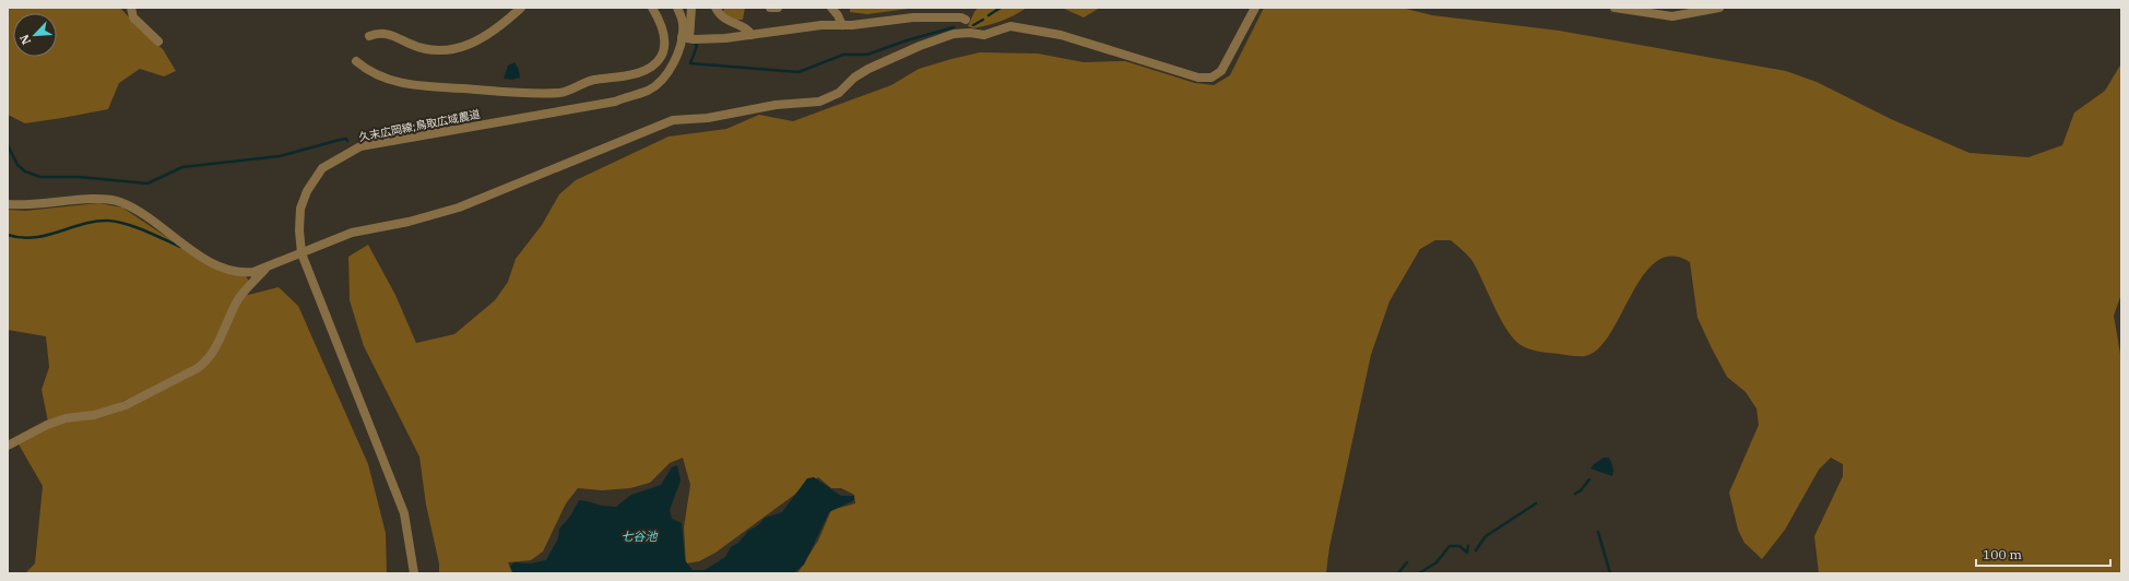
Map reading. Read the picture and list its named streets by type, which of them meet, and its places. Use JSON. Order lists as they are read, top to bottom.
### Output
{
  "streets": {
    "street": ["久末広岡線;鳥取広域農道"]
  },
  "water": ["七谷池"],
  "scale_bar": "100 m",
  "north": "bottom left"
}
